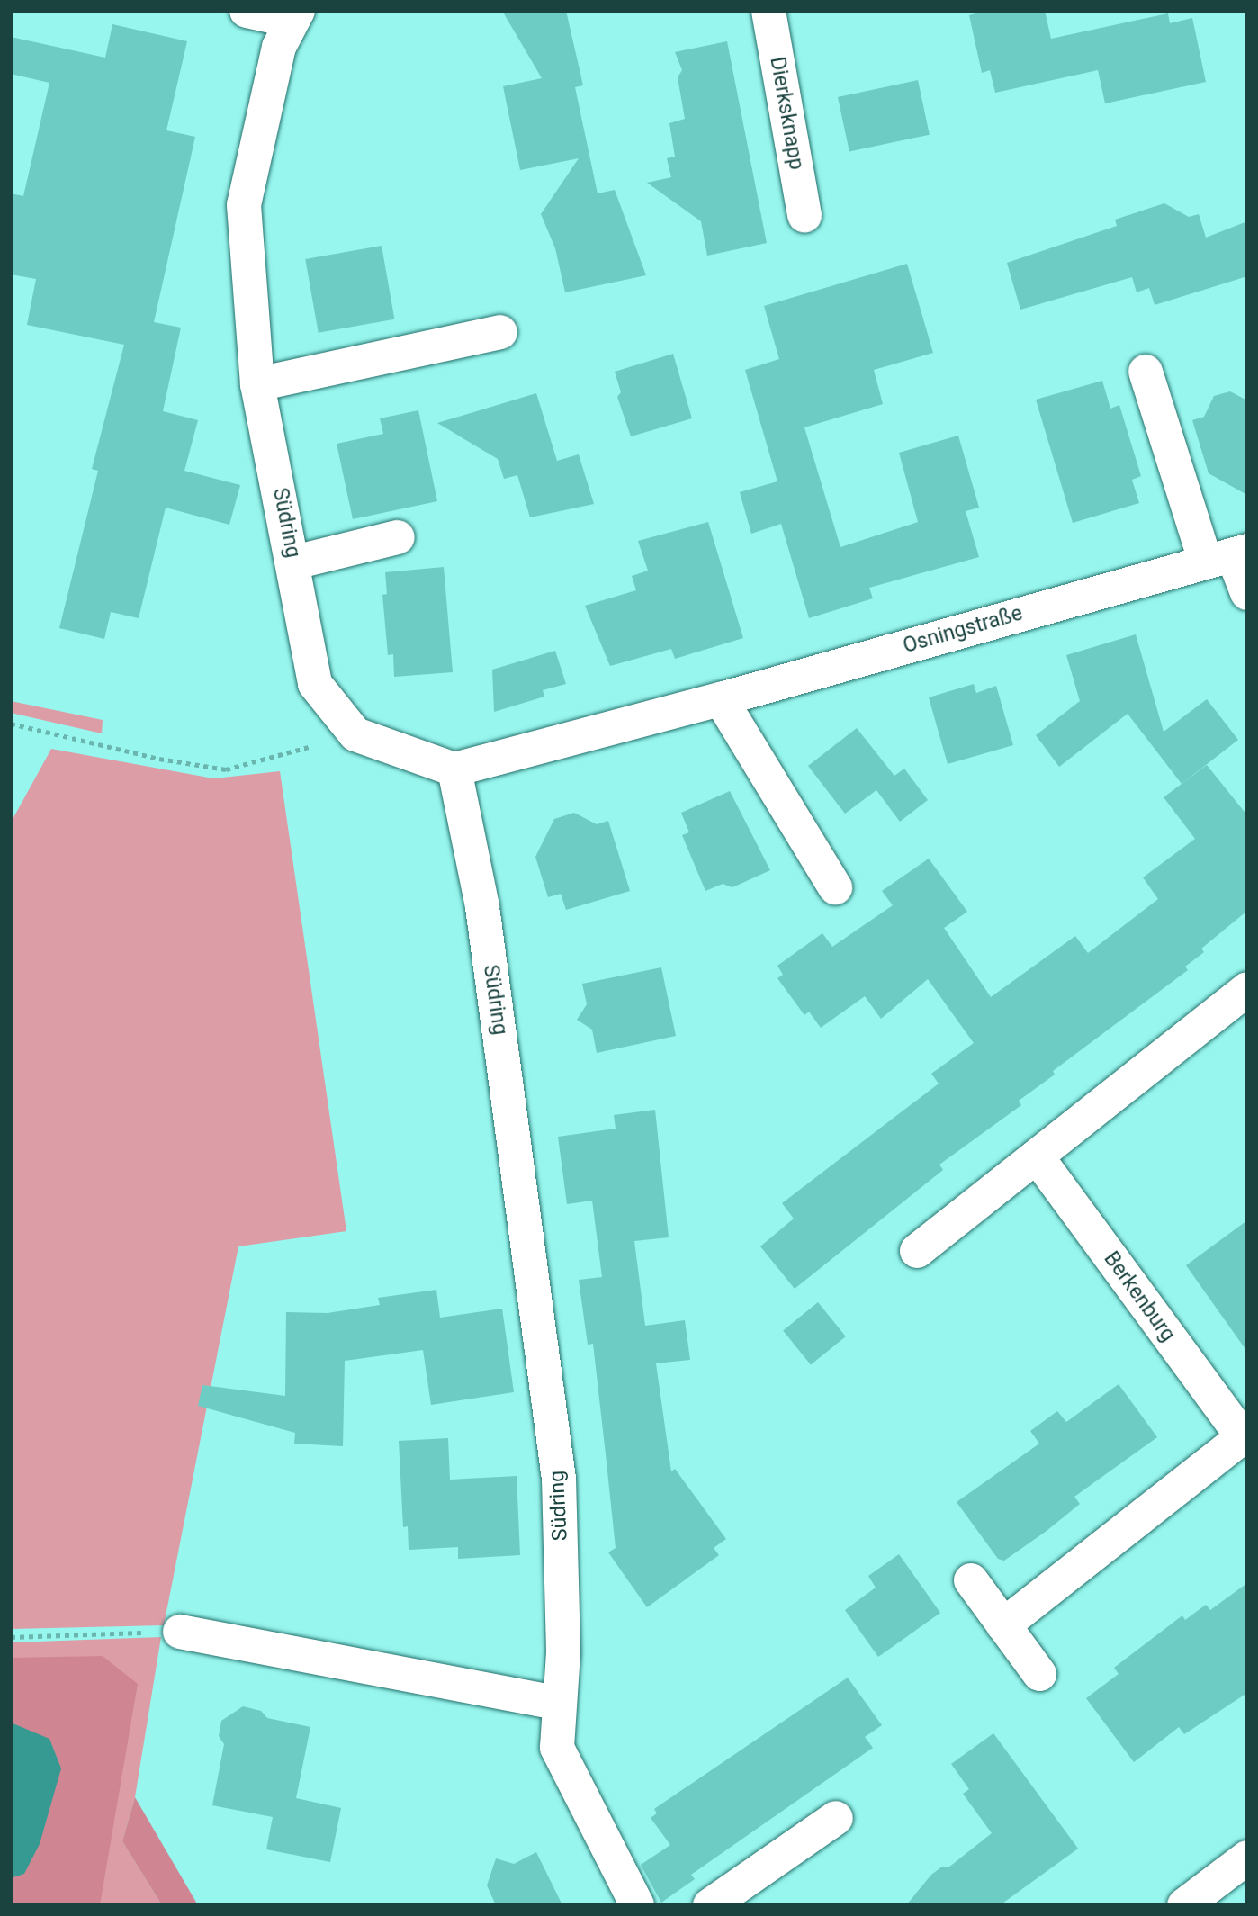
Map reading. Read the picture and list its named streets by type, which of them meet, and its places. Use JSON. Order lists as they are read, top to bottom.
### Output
{
  "streets": {
    "street": [
      "Dierksknapp",
      "Südring",
      "Osningstraße",
      "Berkenburg"
    ]
  },
  "crossings": [
    ["Südring", "Osningstraße"]
  ]
}
